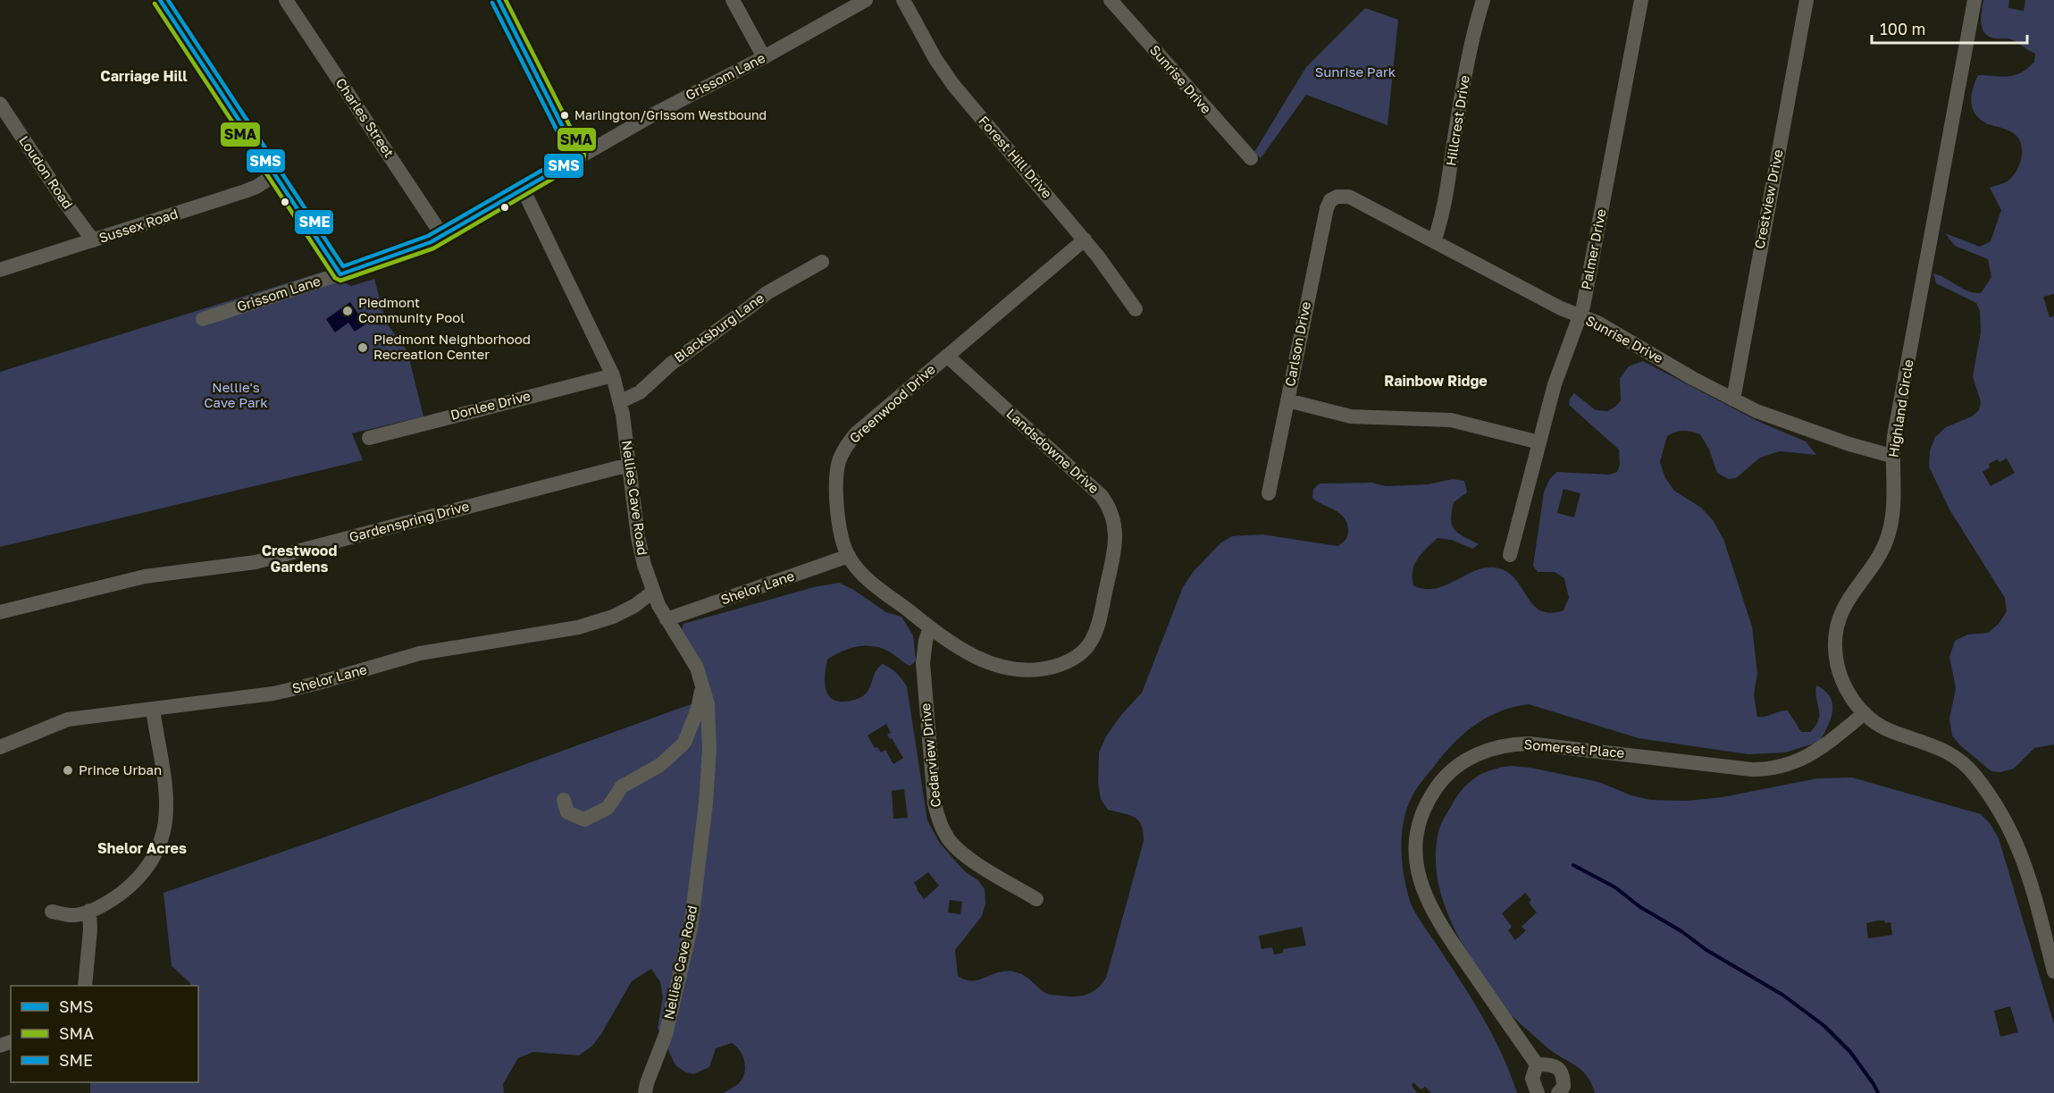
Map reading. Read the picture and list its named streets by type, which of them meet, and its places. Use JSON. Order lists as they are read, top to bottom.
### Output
{
  "streets": {
    "street": [
      "Grissom Lane",
      "Sunrise Drive",
      "Charles Street",
      "Hillcrest Drive",
      "Forest Hill Drive",
      "Loudon Road",
      "Crestview Drive",
      "Sussex Road",
      "Palmer Drive",
      "Blacksburg Lane",
      "Carlson Drive",
      "Greenwood Drive",
      "Donlee Drive",
      "Highland Circle",
      "Landsdowne Drive",
      "Nellies Cave Road",
      "Gardenspring Drive",
      "Shelor Lane",
      "Somerset Place",
      "Cedarview Drive"
    ]
  },
  "crossings": [
    ["Grissom Lane", "Charles Street"],
    ["Grissom Lane", "Nellies Cave Road"],
    ["Sunrise Drive", "Hillcrest Drive"],
    ["Sunrise Drive", "Crestview Drive"],
    ["Sunrise Drive", "Palmer Drive"],
    ["Sunrise Drive", "Carlson Drive"],
    ["Sunrise Drive", "Highland Circle"],
    ["Forest Hill Drive", "Greenwood Drive"],
    ["Loudon Road", "Sussex Road"],
    ["Blacksburg Lane", "Nellies Cave Road"],
    ["Greenwood Drive", "Landsdowne Drive"],
    ["Greenwood Drive", "Shelor Lane"],
    ["Greenwood Drive", "Cedarview Drive"],
    ["Donlee Drive", "Nellies Cave Road"],
    ["Highland Circle", "Somerset Place"],
    ["Landsdowne Drive", "Cedarview Drive"],
    ["Nellies Cave Road", "Gardenspring Drive"],
    ["Nellies Cave Road", "Shelor Lane"]
  ],
  "districts": [
    "Carriage Hill",
    "Rainbow Ridge",
    "Crestwood Gardens",
    "Shelor Acres"
  ],
  "parks": ["Sunrise Park", "Nellie's Cave Park"],
  "places": [
    "Marlington/Grissom Westbound",
    "Piedmont Community Pool",
    "Piedmont Neighborhood Recreation Center",
    "Prince Urban"
  ],
  "lines": ["transit line SMS", "transit line SMA", "transit line SME"],
  "legend": ["SMS", "SMA", "SME"],
  "scale_bar": "100 m"
}
